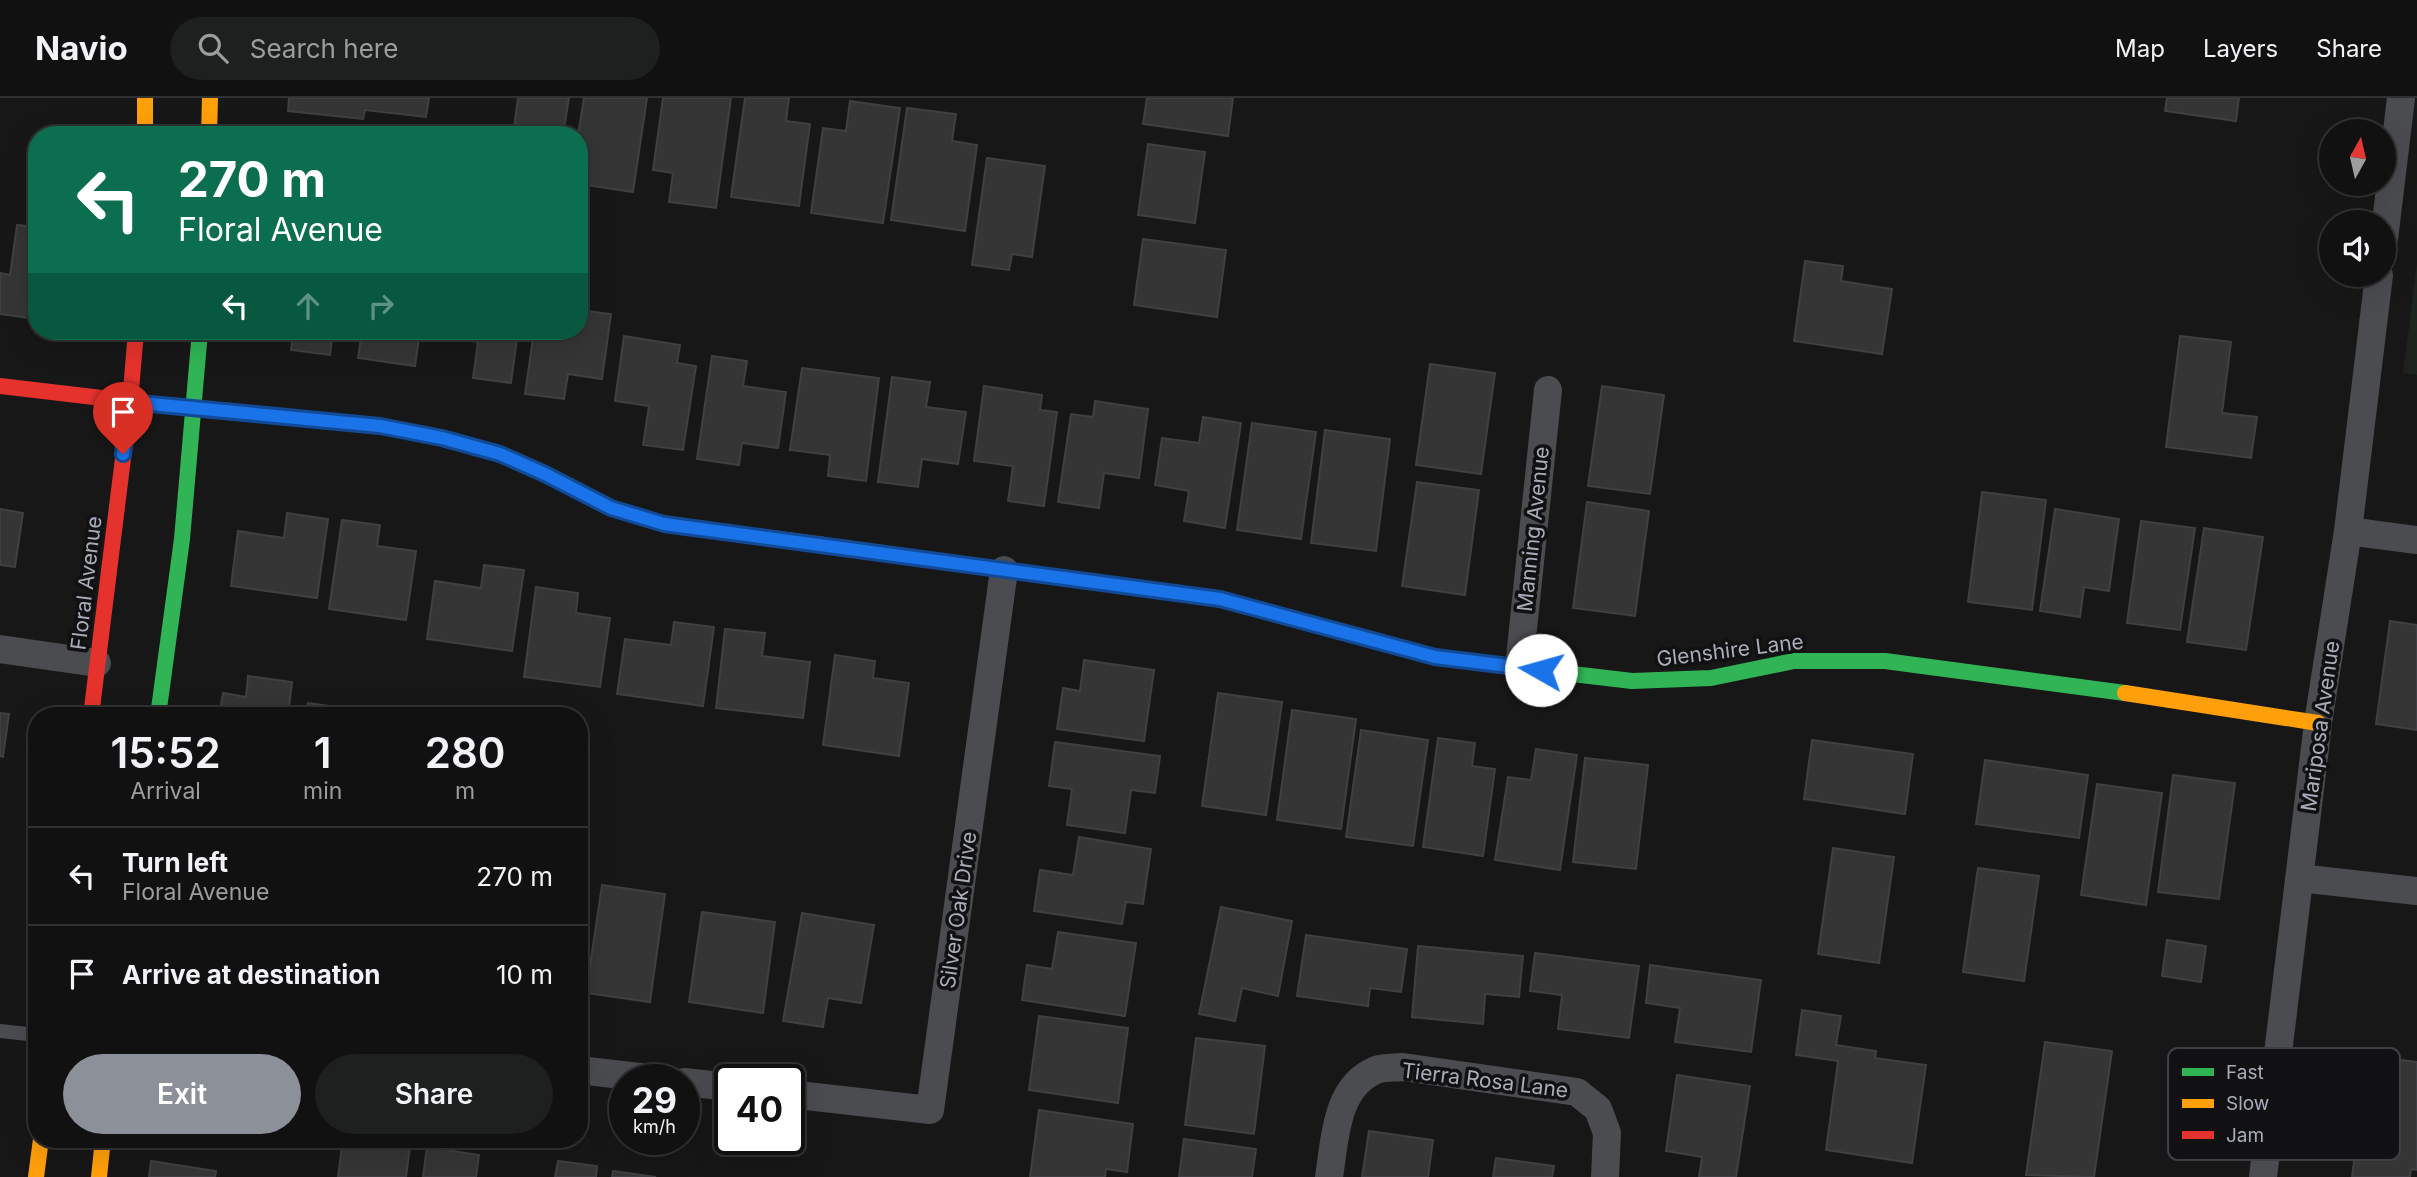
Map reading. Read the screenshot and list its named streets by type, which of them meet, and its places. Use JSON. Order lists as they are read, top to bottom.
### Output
{
  "streets": {
    "street": [
      "Manning Avenue",
      "Floral Avenue",
      "Glenshire Lane",
      "Mariposa Avenue",
      "Silver Oak Drive",
      "Tierra Rosa Lane"
    ]
  },
  "crossings": [
    ["Manning Avenue", "Glenshire Lane"],
    ["Floral Avenue", "Glenshire Lane"],
    ["Glenshire Lane", "Mariposa Avenue"],
    ["Glenshire Lane", "Silver Oak Drive"]
  ],
  "legend": ["Fast", "Slow", "Jam"],
  "north": "top",
  "page": {
    "header": "Navio",
    "search": "Search here",
    "nav": ["Map", "Layers", "Share"],
    "turn": ["270 m", "Floral Avenue"],
    "eta": [
      "15:52",
      "Arrival",
      "1",
      "min",
      "280",
      "m"
    ],
    "list": [
      {
        "name": "Turn left",
        "note": "Floral Avenue",
        "value": "270 m"
      },
      {
        "name": "Arrive at destination",
        "value": "10 m"
      }
    ],
    "buttons": ["Exit", "Share"],
    "speed": "29 km/h",
    "limit": "40"
  }
}
